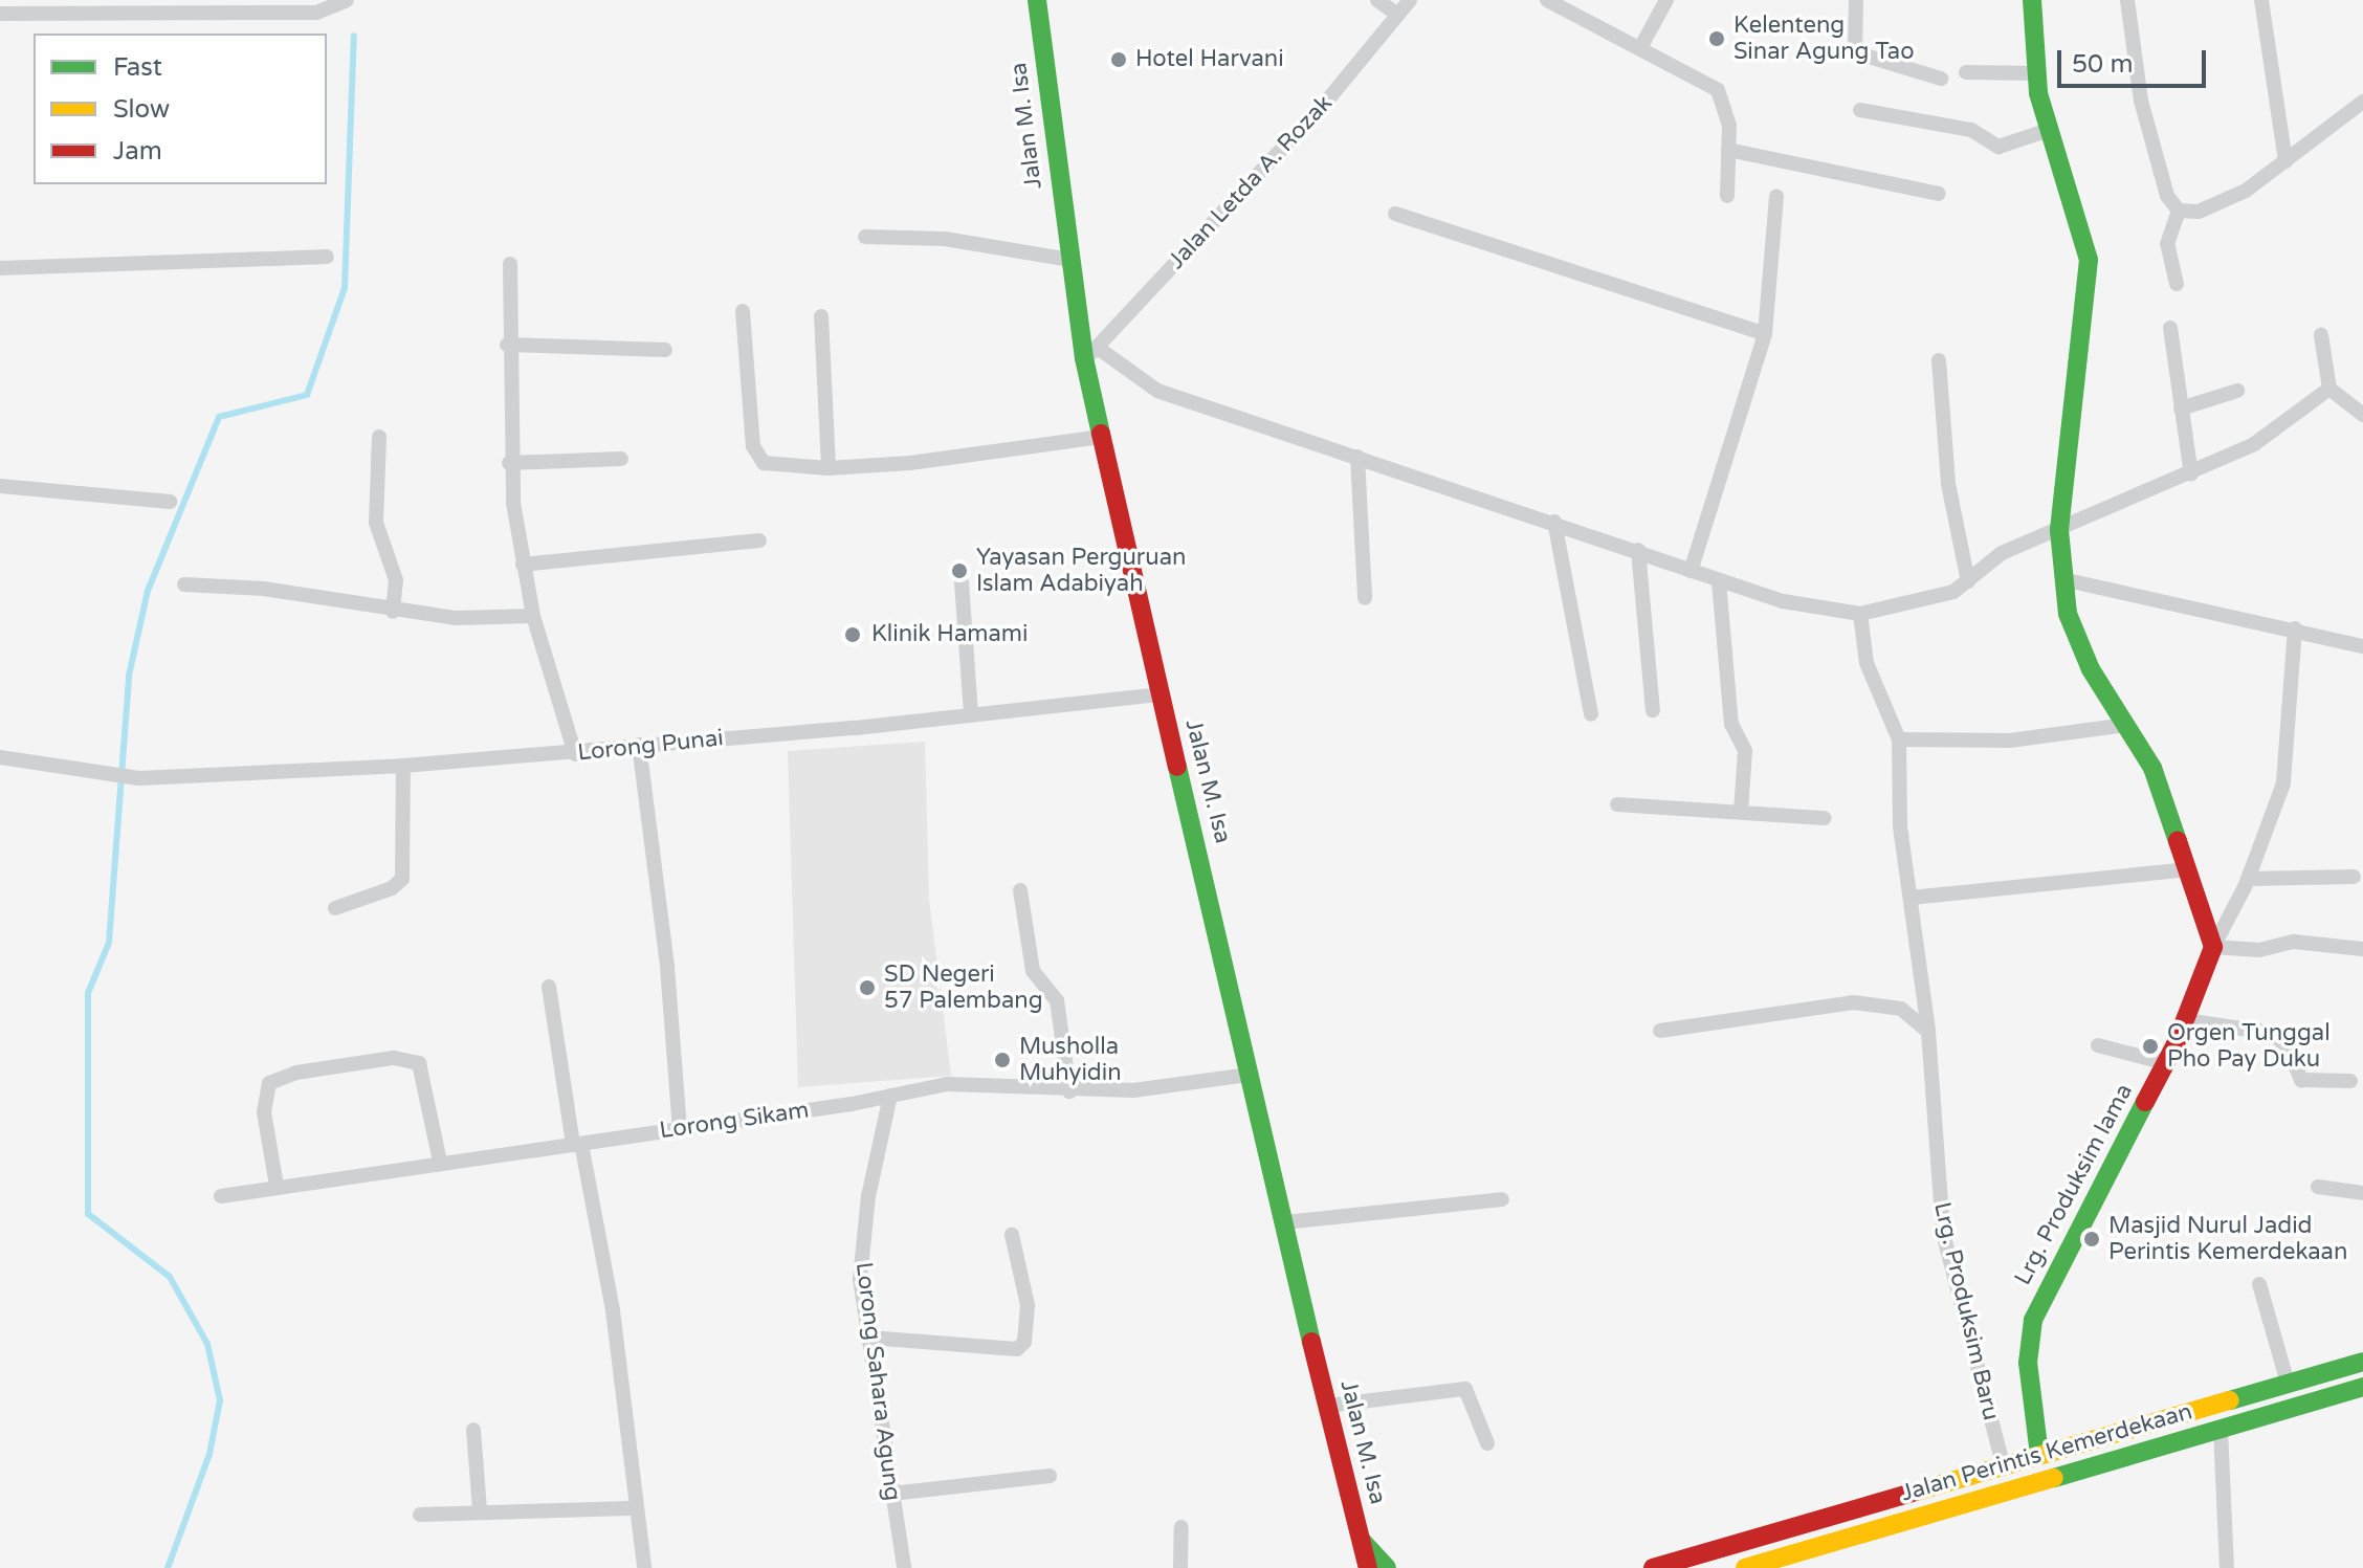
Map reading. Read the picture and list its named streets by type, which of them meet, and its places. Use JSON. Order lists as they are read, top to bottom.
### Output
{
  "streets": {
    "main road": ["Jalan M. Isa", "Lrg. Produksim lama", "Jalan Perintis Kemerdekaan"],
    "street": [
      "Jalan Letda A. Rozak",
      "Lorong Punai",
      "Lorong Sikam",
      "Lrg. Produksim Baru",
      "Lorong Sahara Agung"
    ]
  },
  "crossings": [
    ["Jalan M. Isa", "Jalan Letda A. Rozak"],
    ["Jalan M. Isa", "Lorong Punai"],
    ["Jalan M. Isa", "Lorong Sikam"],
    ["Lorong Sikam", "Lorong Sahara Agung"]
  ],
  "places": [
    "Kelenteng Sinar Agung Tao",
    "Hotel Harvani",
    "Yayasan Perguruan Islam Adabiyah",
    "Klinik Hamami",
    "SD Negeri 57 Palembang",
    "Orgen Tunggal Pho Pay Duku",
    "Musholla Muhyidin",
    "Masjid Nurul Jadid Perintis Kemerdekaan"
  ],
  "legend": ["Fast", "Slow", "Jam"],
  "scale_bar": "50 m"
}
